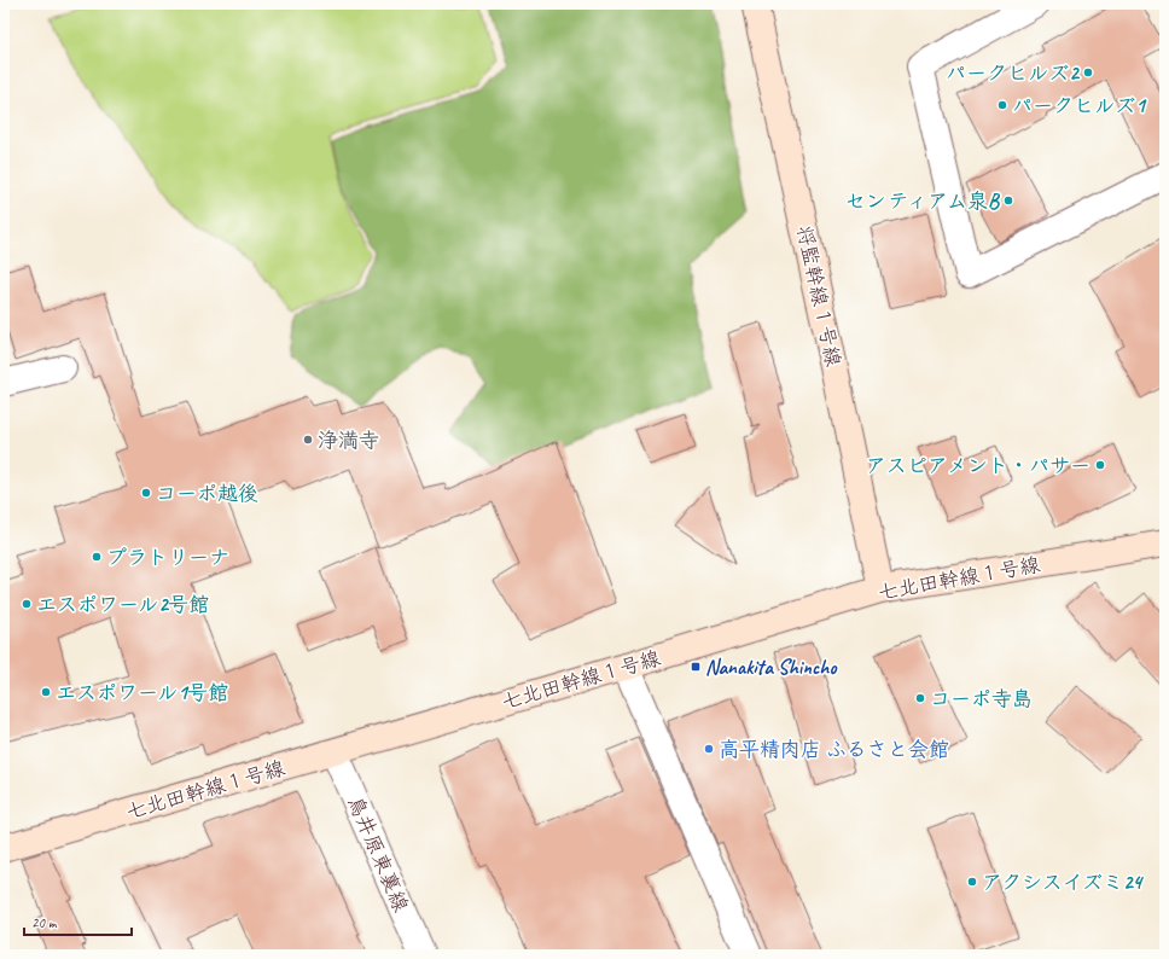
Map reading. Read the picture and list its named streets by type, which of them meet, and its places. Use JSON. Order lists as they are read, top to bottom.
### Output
{
  "streets": {
    "street": ["将監幹線１号線", "七北田幹線１号線", "鳥井原東裏線"]
  },
  "crossings": [
    ["将監幹線１号線", "七北田幹線１号線"],
    ["七北田幹線１号線", "鳥井原東裏線"]
  ],
  "places": {
    "other": [
      "パークヒルズ2",
      "パークヒルズ1",
      "センティアム泉B",
      "浄満寺",
      "アスピアメント・パサー",
      "コーポ越後",
      "プラトリーナ",
      "エスポワール2号館",
      "エスポワール1号館",
      "コーポ寺島",
      "高平精肉店 ふるさと会館",
      "アクシスイズミ24"
    ],
    "transit": ["Nanakita Shincho"]
  },
  "scale_bar": "20 m"
}
